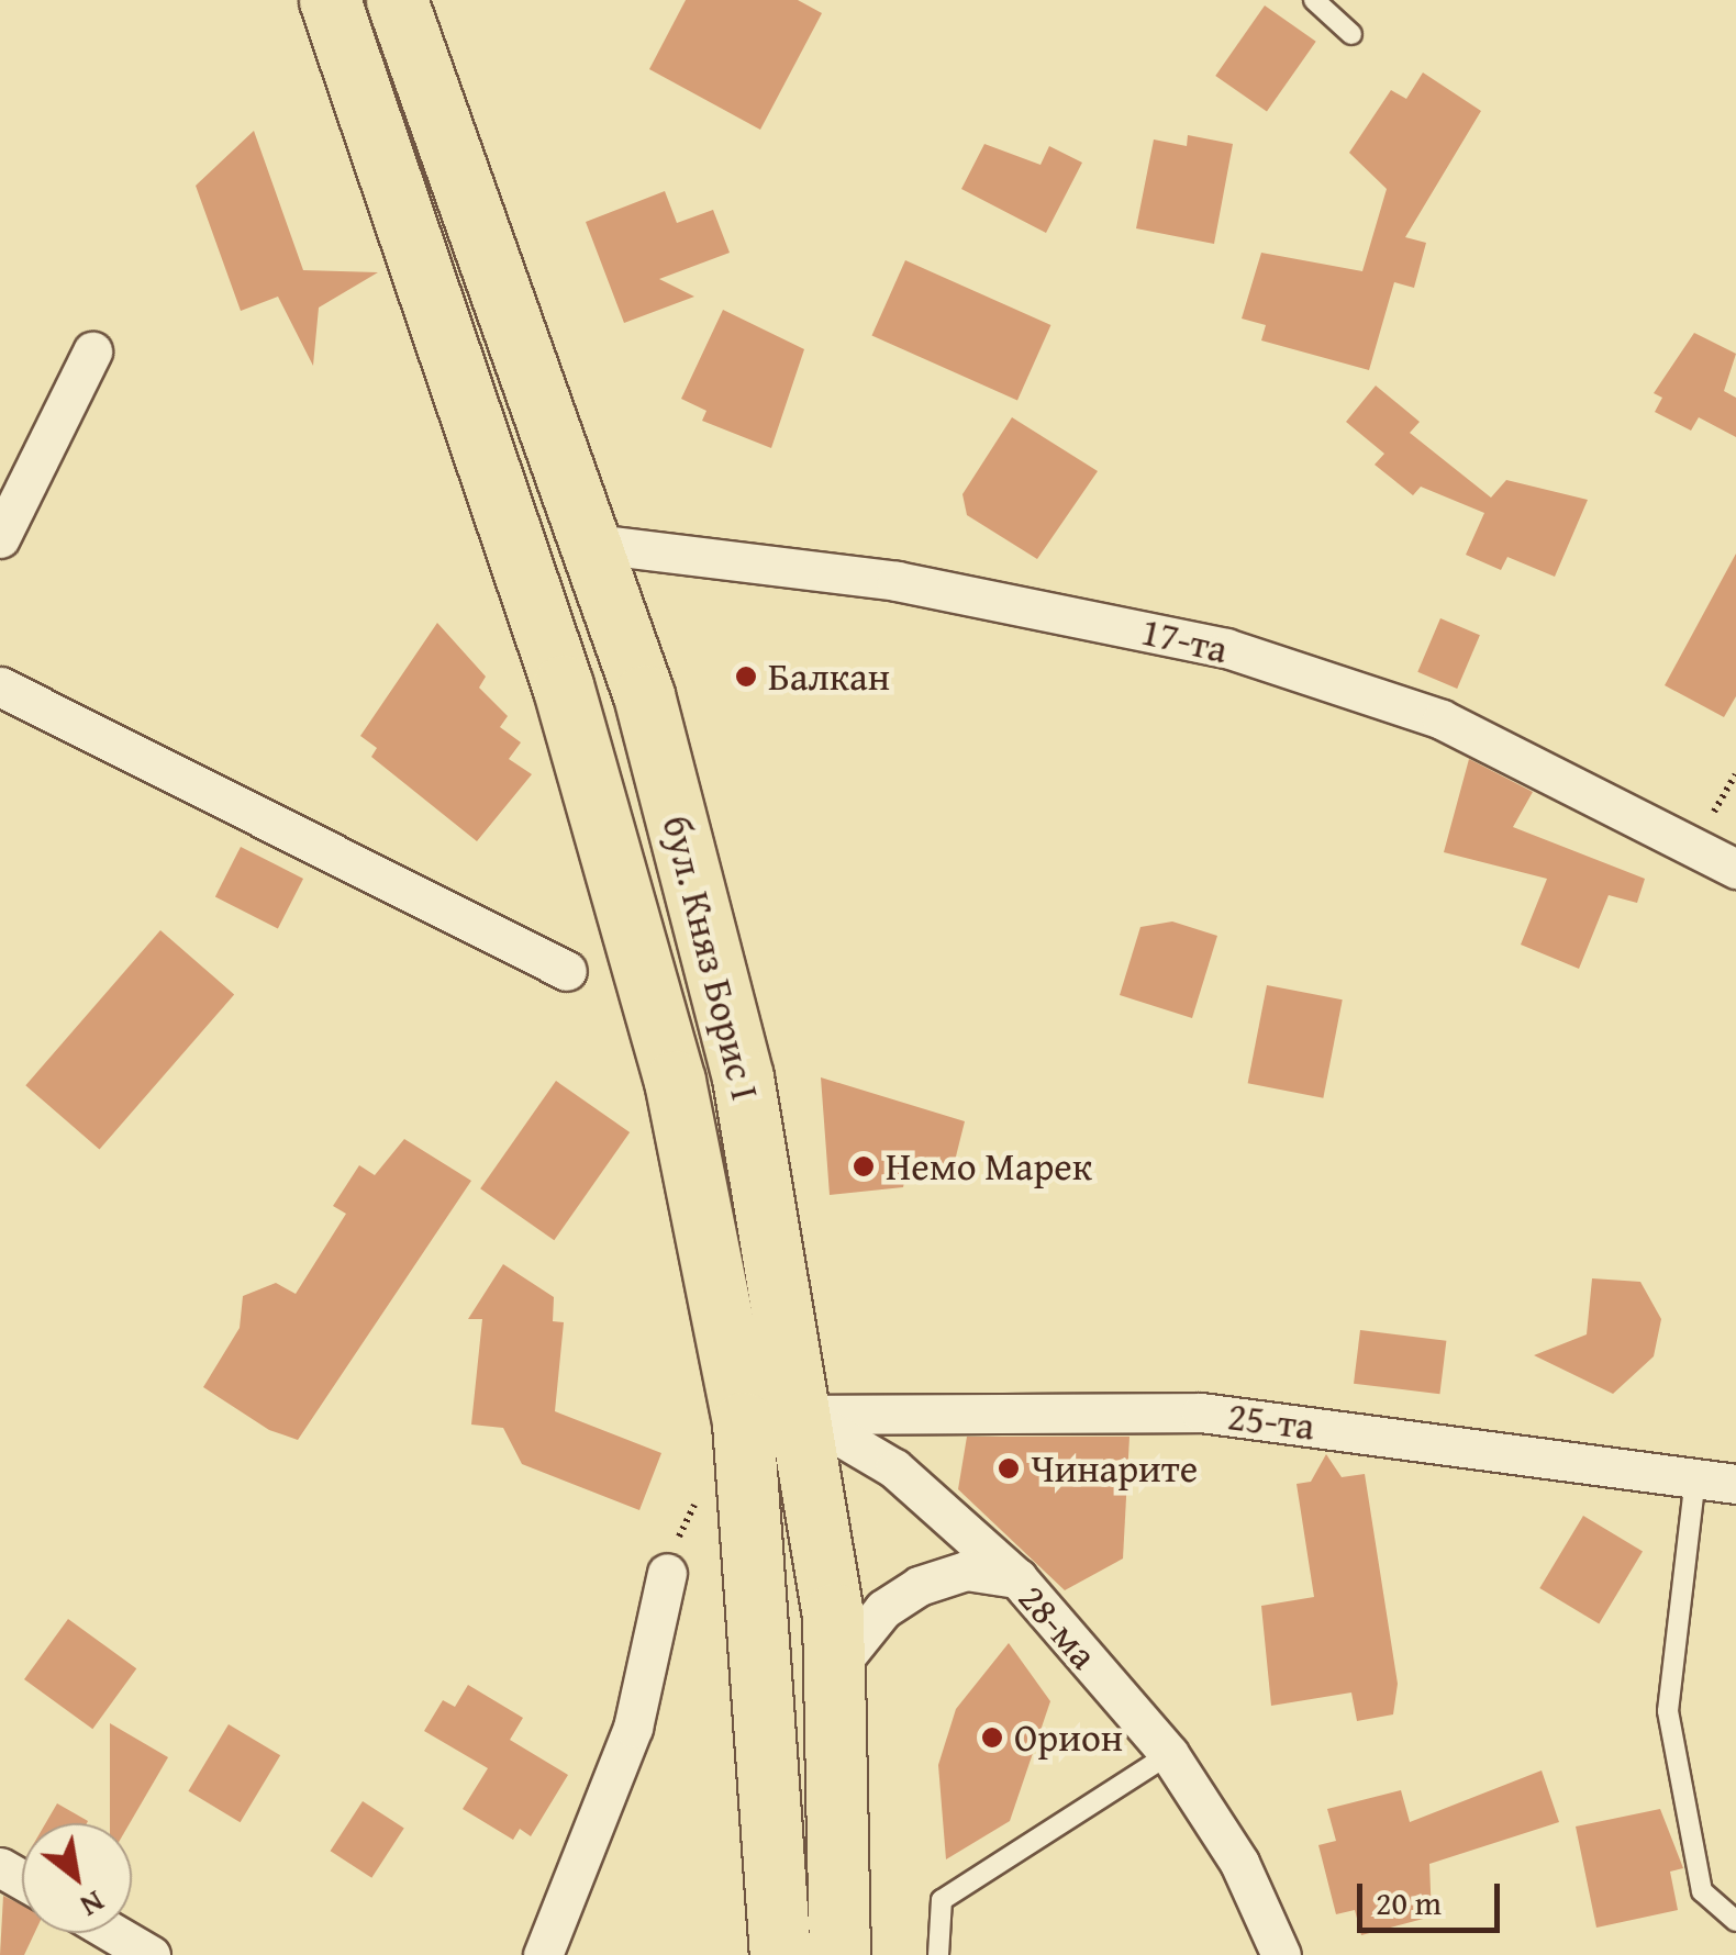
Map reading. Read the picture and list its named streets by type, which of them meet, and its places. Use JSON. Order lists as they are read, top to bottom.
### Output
{
  "streets": {
    "highway": ["бул. Княз Борис I"],
    "street": ["17-та", "25-та", "28-ма"]
  },
  "crossings": [
    ["17-та", "бул. Княз Борис I"],
    ["бул. Княз Борис I", "25-та"],
    ["бул. Княз Борис I", "28-ма"],
    ["25-та", "28-ма"]
  ],
  "places": [
    "Балкан",
    "Немо Марек",
    "Чинарите",
    "Орион"
  ],
  "scale_bar": "20 m",
  "north": "bottom right"
}
